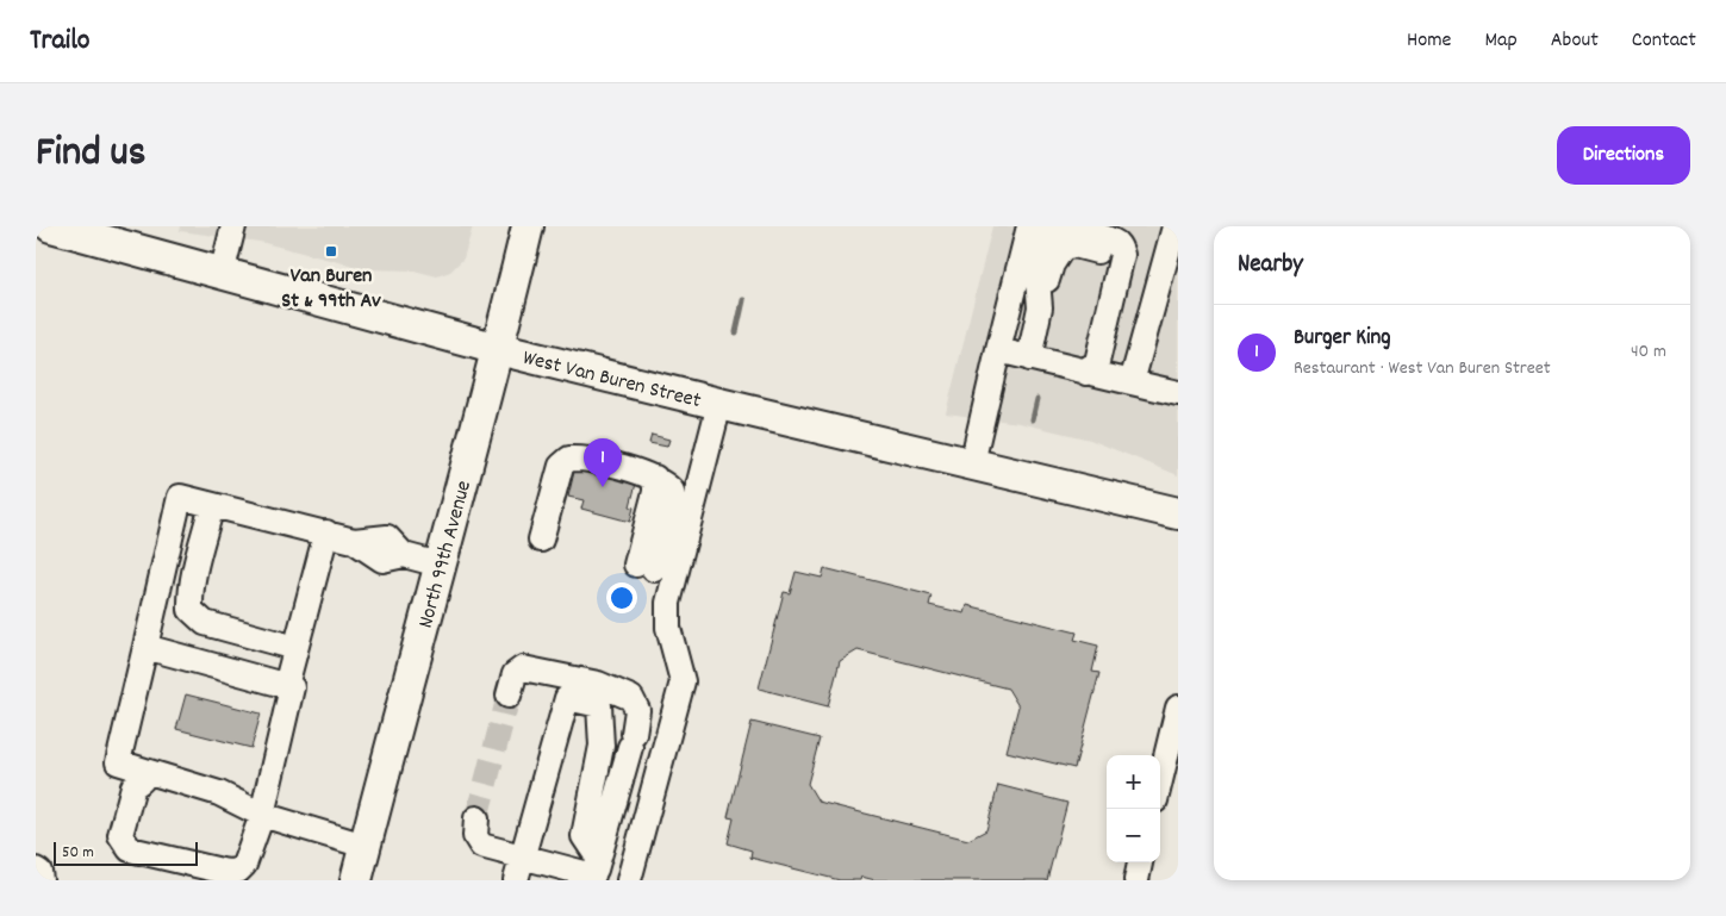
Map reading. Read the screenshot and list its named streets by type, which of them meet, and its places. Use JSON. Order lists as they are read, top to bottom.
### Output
{
  "streets": {
    "main road": ["West Van Buren Street", "North 99th Avenue"]
  },
  "crossings": [
    ["West Van Buren Street", "North 99th Avenue"]
  ],
  "places": {
    "transit": ["Van Buren St & 99th Av"]
  },
  "scale_bar": "50 m",
  "page": {
    "header": "Trailo",
    "nav": [
      "Home",
      "Map",
      "About",
      "Contact"
    ],
    "title": "Find us",
    "buttons": "Directions",
    "heading": "Nearby",
    "list": [
      {
        "mark": "1",
        "name": "Burger King",
        "note": "Restaurant · West Van Buren Street",
        "value": "40 m"
      }
    ],
    "pins": "1",
    "map_buttons": ["+", "−"],
    "scale": "50 m"
  }
}
